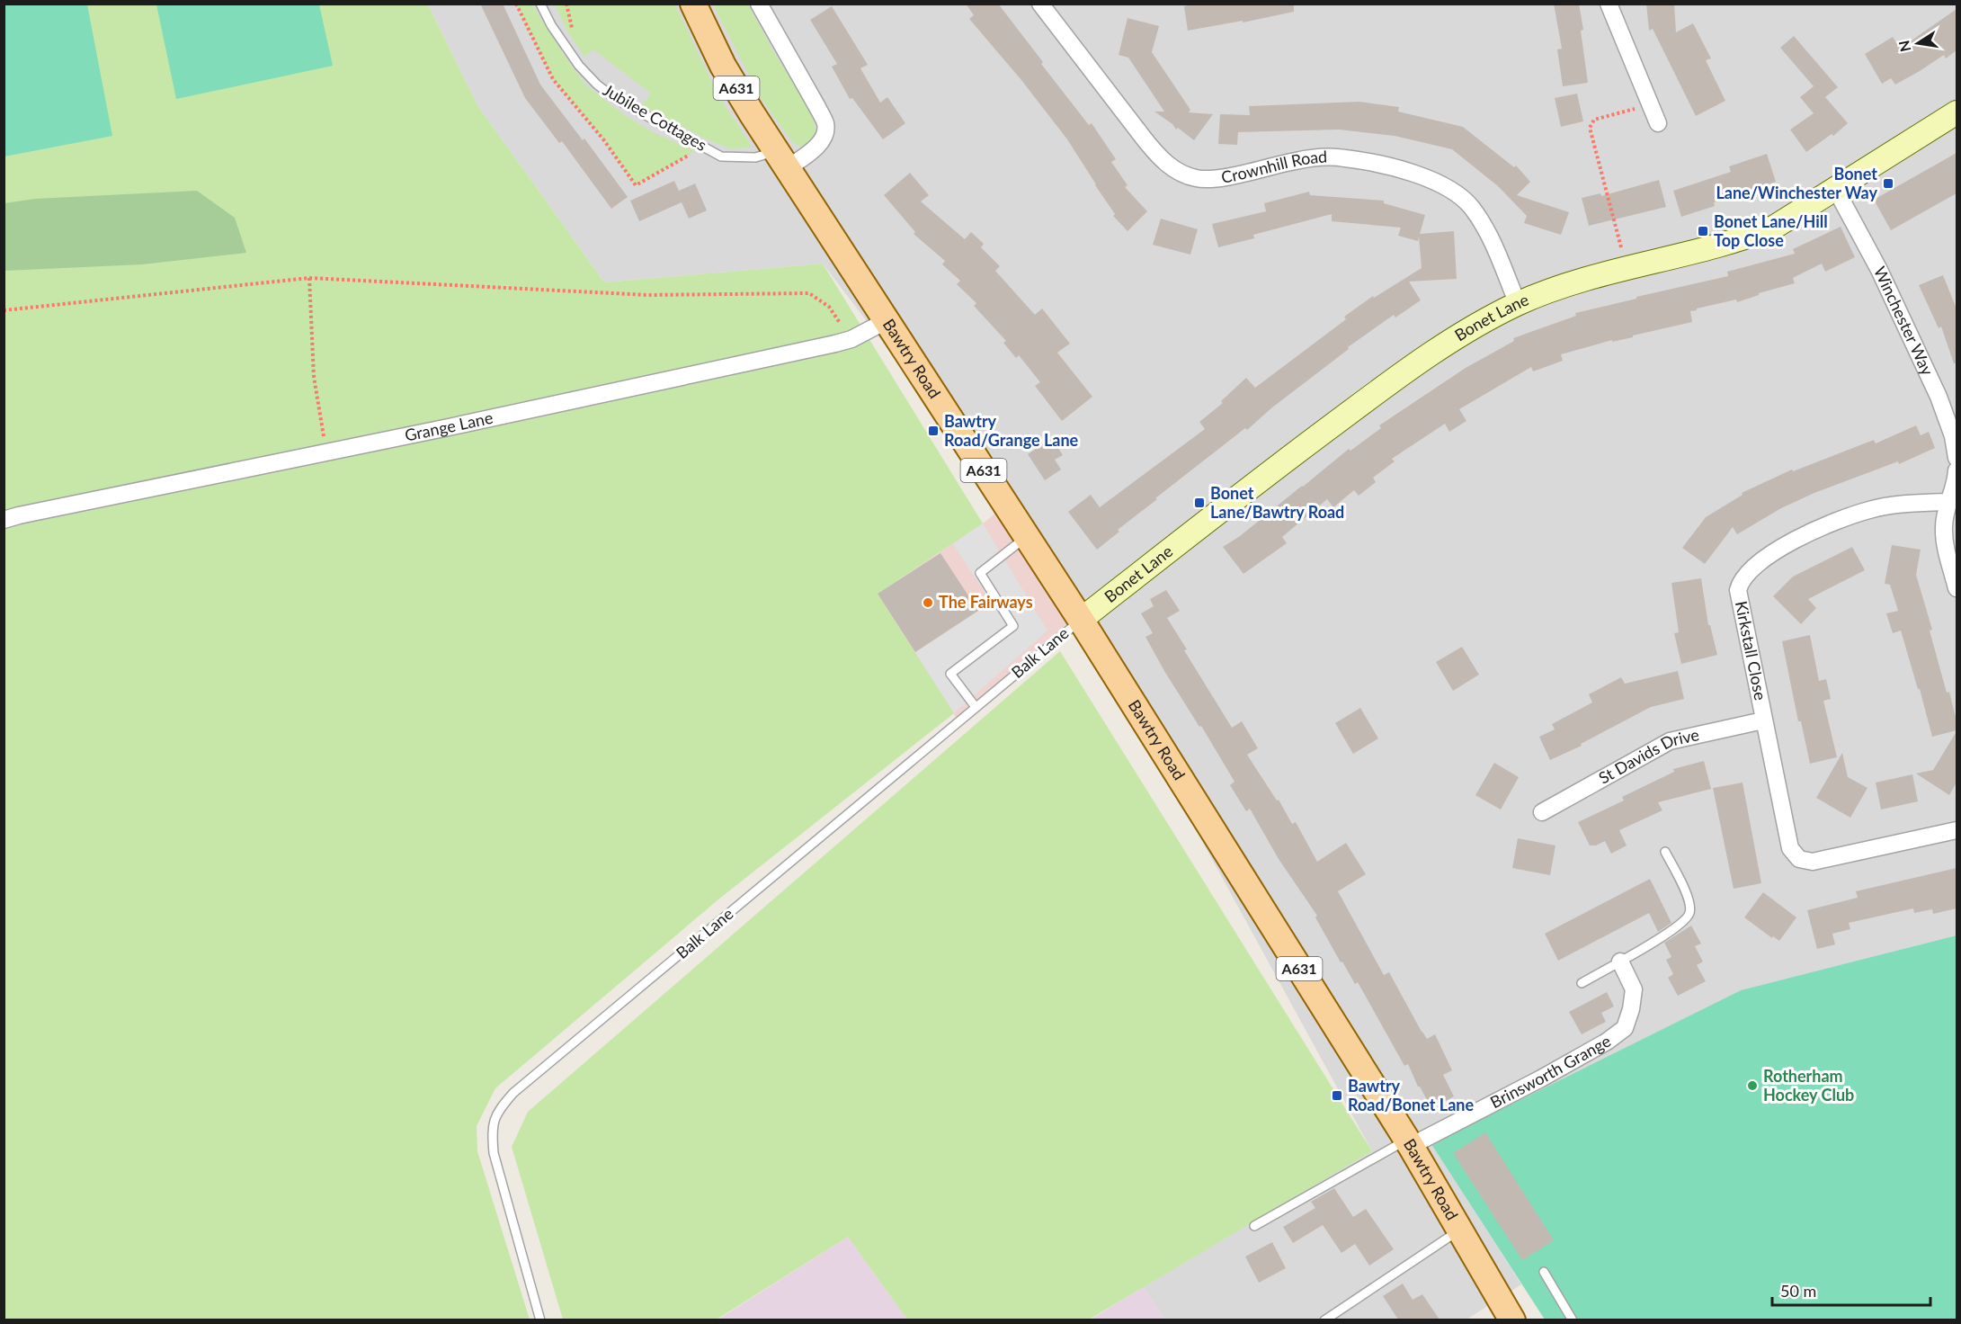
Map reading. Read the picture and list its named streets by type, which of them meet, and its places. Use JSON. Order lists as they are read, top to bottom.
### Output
{
  "streets": {
    "main road": ["A631", "Bonet Lane", "Bawtry Road"],
    "street": [
      "Crownhill Road",
      "Winchester Way",
      "Grange Lane",
      "Kirkstall Close",
      "St Davids Drive",
      "Brinsworth Grange"
    ],
    "lane": ["Jubilee Cottages", "Balk Lane"]
  },
  "crossings": [
    ["Jubilee Cottages", "Bawtry Road"],
    ["Crownhill Road", "Bonet Lane"],
    ["Bonet Lane", "Winchester Way"],
    ["Bonet Lane", "Bawtry Road"],
    ["Bonet Lane", "Balk Lane"],
    ["Bawtry Road", "Grange Lane"],
    ["Bawtry Road", "Balk Lane"],
    ["Bawtry Road", "Brinsworth Grange"],
    ["Kirkstall Close", "St Davids Drive"]
  ],
  "places": {
    "transit": [
      "Bonet Lane/Winchester Way",
      "Bonet Lane/Hill Top Close",
      "Bawtry Road/Grange Lane",
      "Bonet Lane/Bawtry Road",
      "Bawtry Road/Bonet Lane"
    ],
    "other": ["The Fairways", "Rotherham Hockey Club"]
  },
  "scale_bar": "50 m",
  "north": "left"
}
